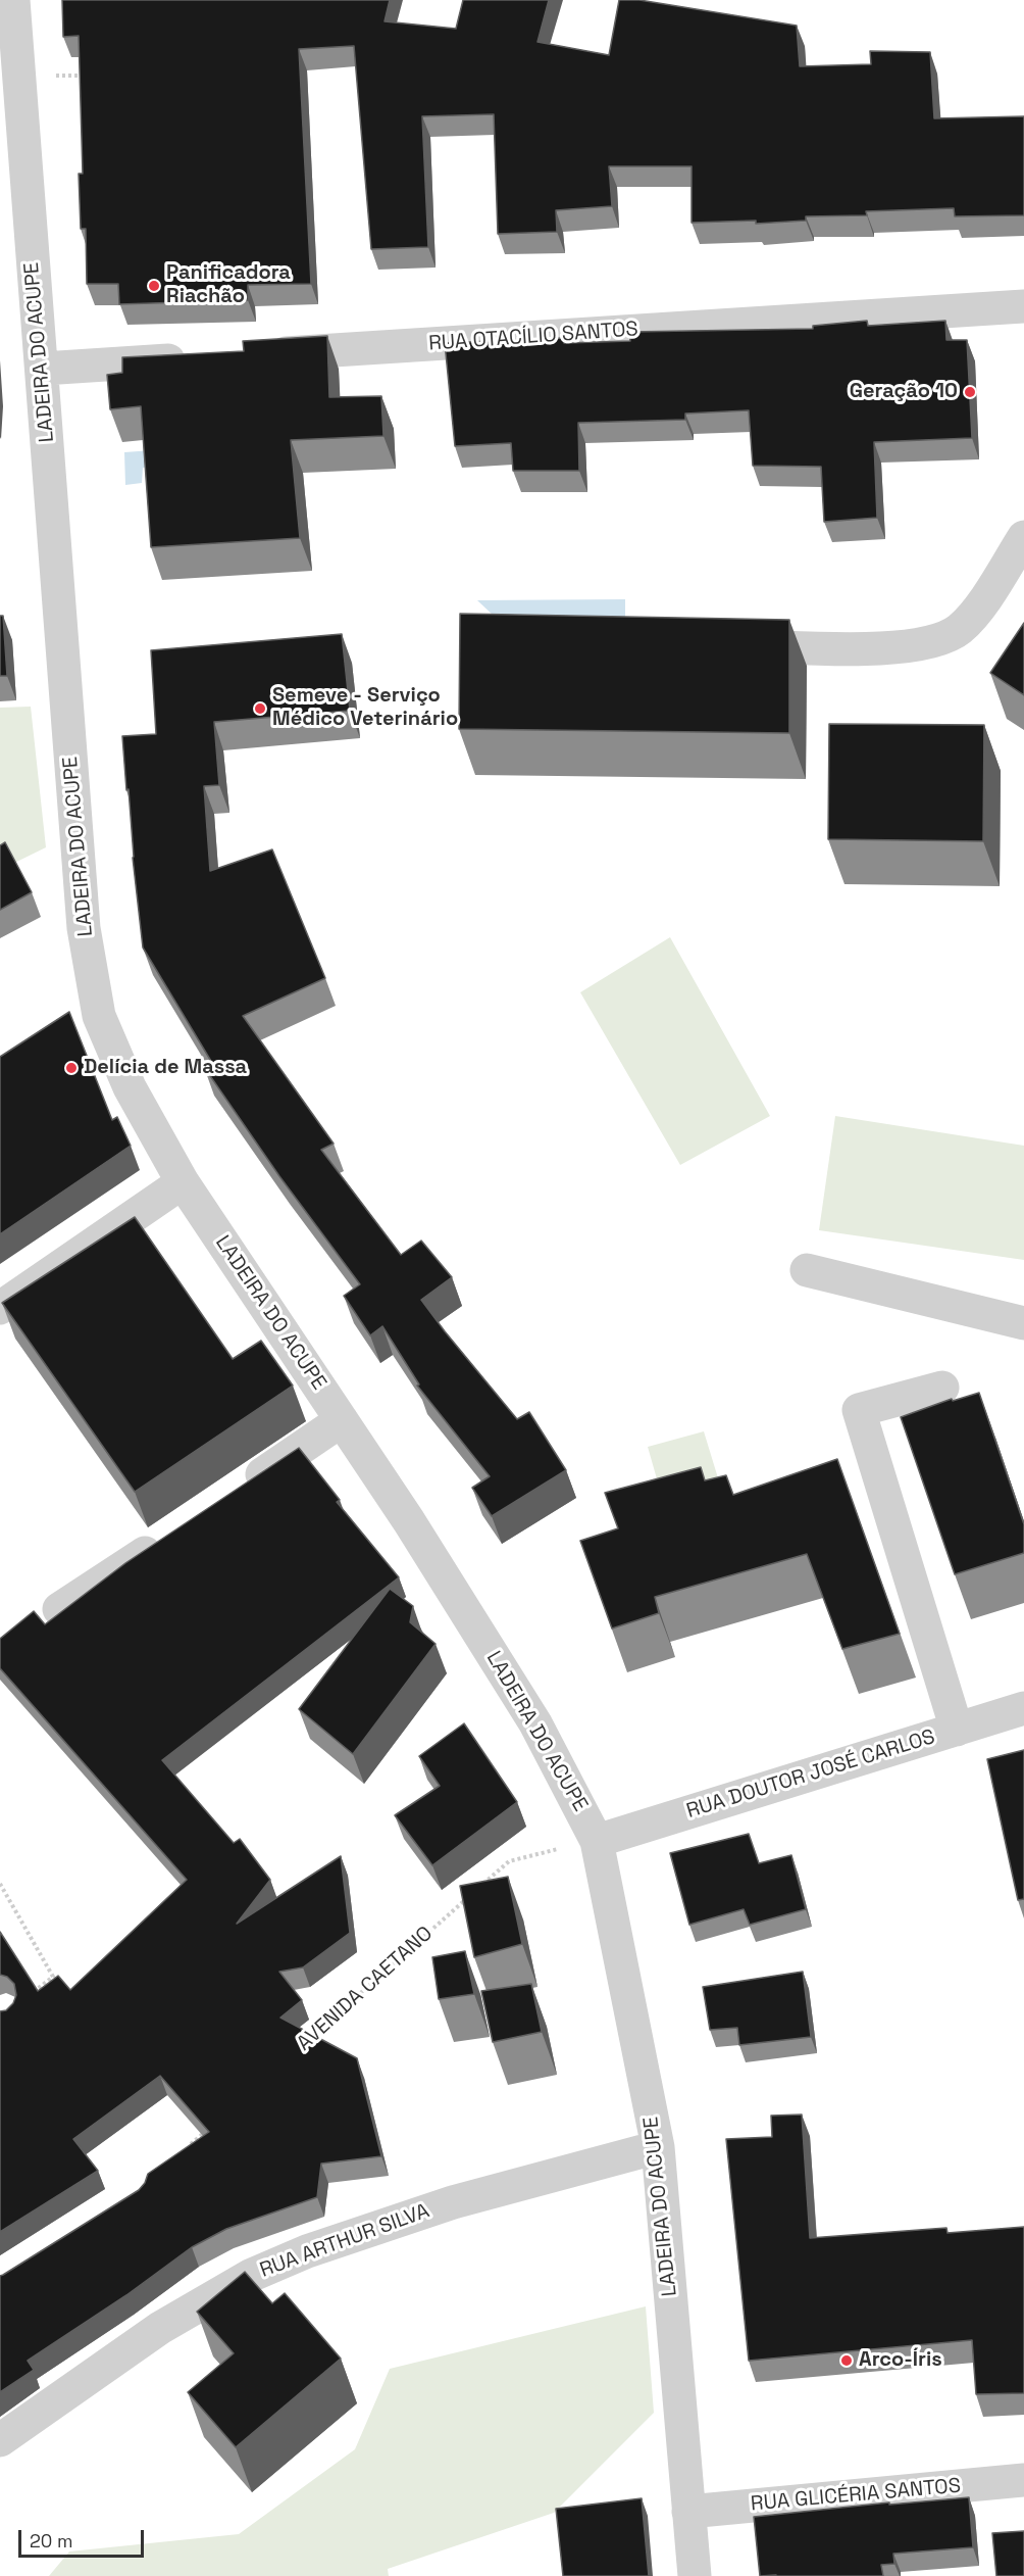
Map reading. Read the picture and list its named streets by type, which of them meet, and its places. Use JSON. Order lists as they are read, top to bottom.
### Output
{
  "streets": {
    "street": [
      "RUA OTACÍLIO SANTOS",
      "LADEIRA DO ACUPE",
      "RUA DOUTOR JOSÉ CARLOS",
      "RUA ARTHUR SILVA",
      "RUA GLICÉRIA SANTOS"
    ],
    "path": ["AVENIDA CAETANO"]
  },
  "crossings": [
    ["LADEIRA DO ACUPE", "RUA DOUTOR JOSÉ CARLOS"],
    ["LADEIRA DO ACUPE", "RUA ARTHUR SILVA"],
    ["LADEIRA DO ACUPE", "RUA GLICÉRIA SANTOS"]
  ],
  "places": [
    "Panificadora Riachão",
    "Geração 10",
    "Semeve - Serviço Médico Veterinário",
    "Delícia de Massa",
    "Arco-Íris"
  ],
  "scale_bar": "20 m"
}
